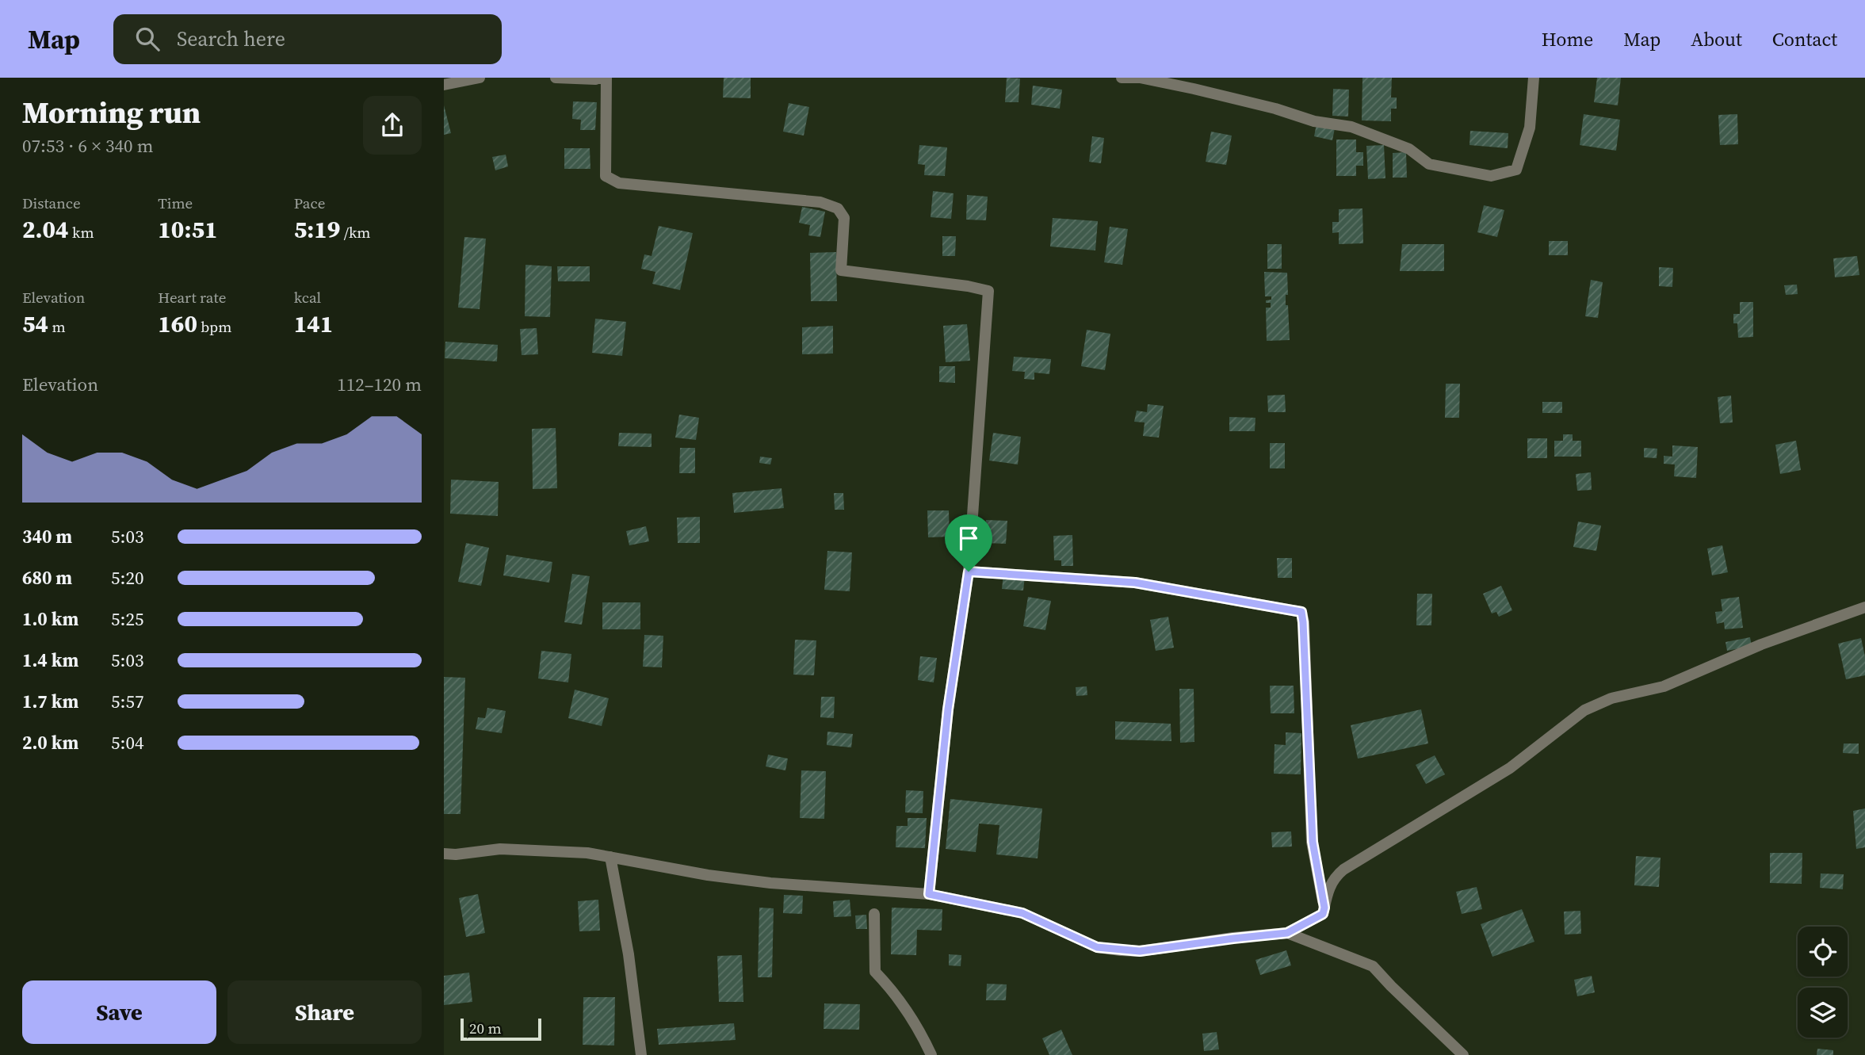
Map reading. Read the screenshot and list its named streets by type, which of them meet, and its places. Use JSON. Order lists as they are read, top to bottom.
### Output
{
  "scale_bar": "20 m",
  "page": {
    "header": "Map",
    "search": "Search here",
    "nav": [
      "Home",
      "Map",
      "About",
      "Contact"
    ],
    "heading": ["Morning run", "07:53 · 6 × 340 m"],
    "stats": [
      ["Distance", "2.04 km"],
      ["Time", "10:51"],
      ["Pace", "5:19 /km"],
      ["Elevation", "54 m"],
      ["Heart rate", "160 bpm"],
      ["kcal", "141"]
    ],
    "chart": ["Elevation", "112–120 m"],
    "list": [
      {
        "name": "340 m",
        "note": "5:03"
      },
      {
        "name": "680 m",
        "note": "5:20"
      },
      {
        "name": "1.0 km",
        "note": "5:25"
      },
      {
        "name": "1.4 km",
        "note": "5:03"
      },
      {
        "name": "1.7 km",
        "note": "5:57"
      },
      {
        "name": "2.0 km",
        "note": "5:04"
      }
    ],
    "buttons": ["Save", "Share"],
    "scale": "20 m"
  }
}
